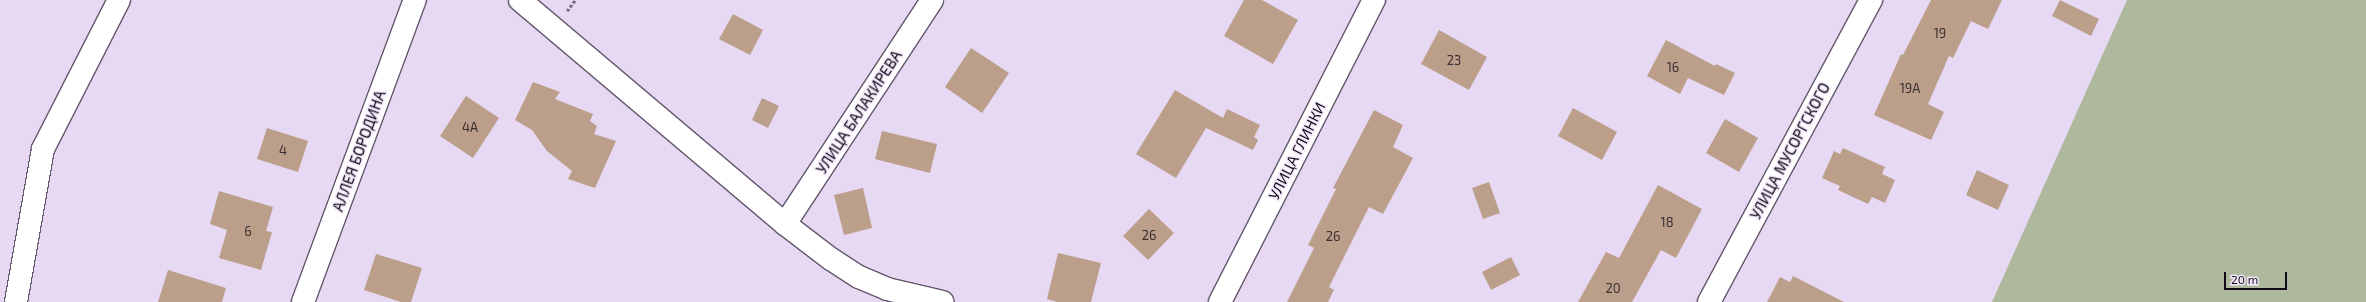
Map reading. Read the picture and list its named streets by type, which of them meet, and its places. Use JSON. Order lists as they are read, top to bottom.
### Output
{
  "streets": {
    "street": [
      "УЛИЦА БАЛАКИРЕВА",
      "АЛЛЕЯ БОРОДИНА",
      "УЛИЦА ГЛИНКИ",
      "УЛИЦА МУСОРГСКОГО"
    ]
  },
  "house_numbers": [
    "19",
    "23",
    "16",
    "19А",
    "4А",
    "4",
    "18",
    "6",
    "26",
    "26",
    "20"
  ],
  "scale_bar": "20 m"
}
